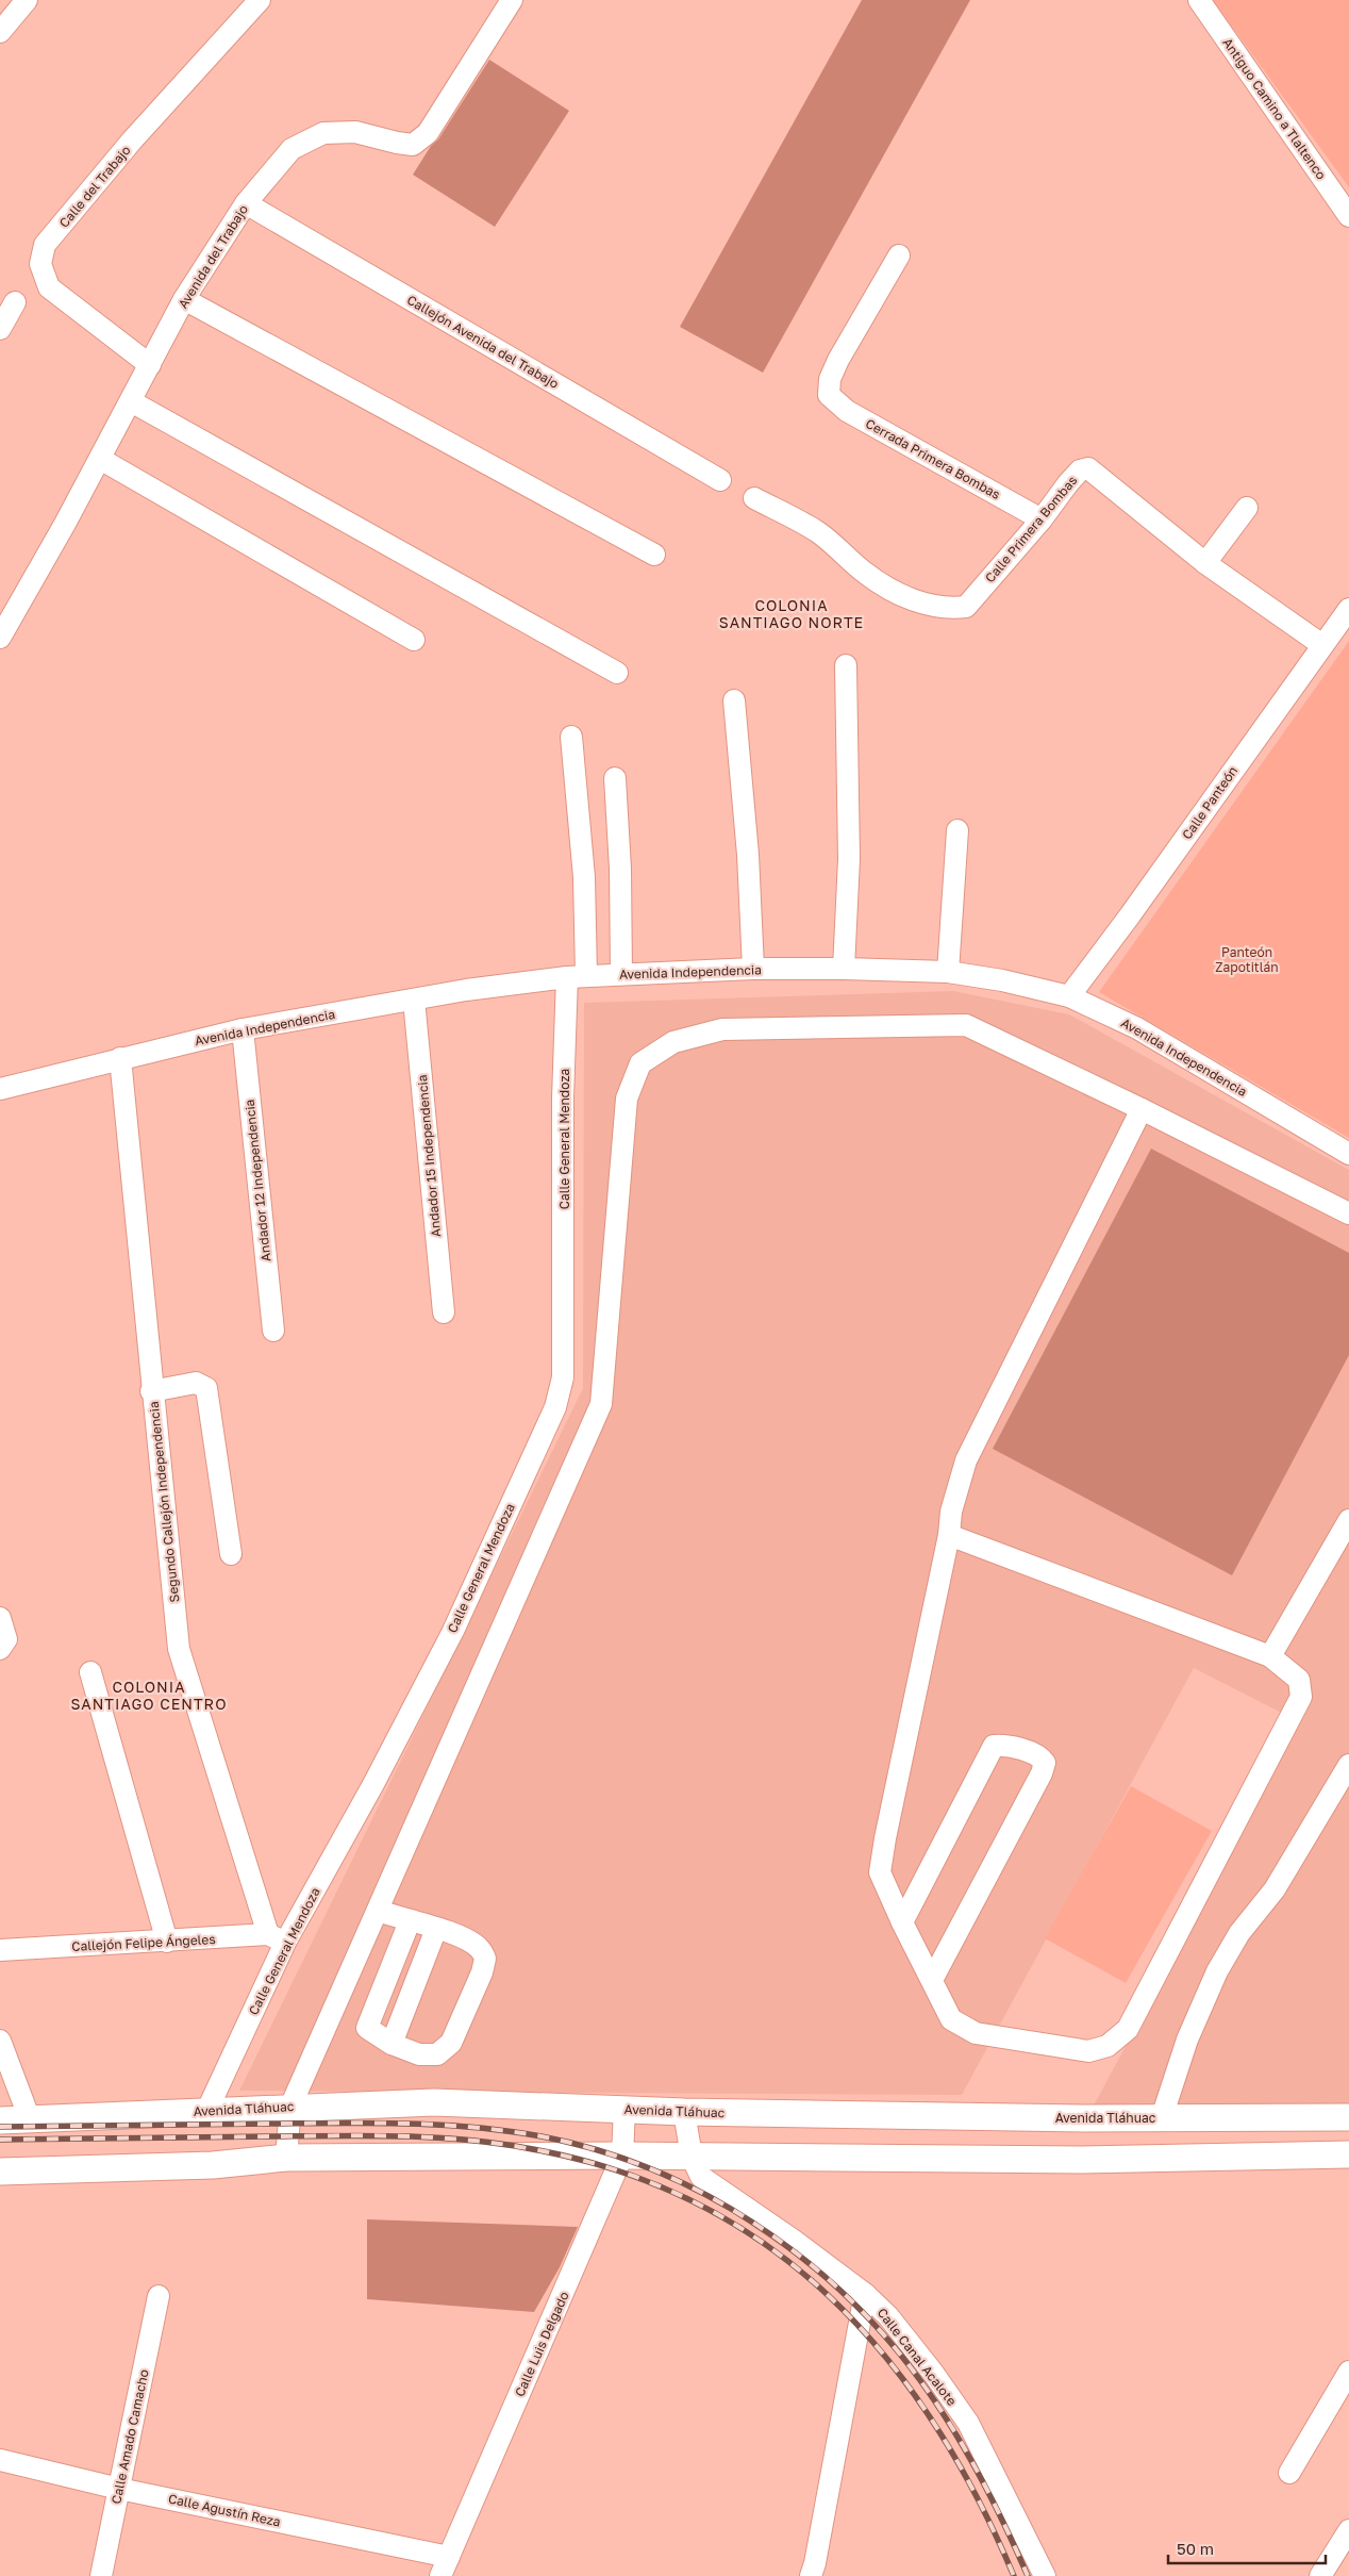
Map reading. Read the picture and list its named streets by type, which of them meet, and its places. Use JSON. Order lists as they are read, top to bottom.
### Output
{
  "streets": {
    "main road": ["Avenida Tláhuac"],
    "street": [
      "Antiguo Camino a Tlaltenco",
      "Calle del Trabajo",
      "Avenida del Trabajo",
      "Callejón Avenida del Trabajo",
      "Cerrada Primera Bombas",
      "Calle Primera Bombas",
      "Calle Panteón",
      "Avenida Independencia",
      "Calle General Mendoza",
      "Andador 15 Independencia",
      "Andador 12 Independencia",
      "Segundo Callejón Independencia",
      "Callejón Felipe Ángeles",
      "Calle Luis Delgado",
      "Calle Canal Acalote",
      "Calle Amado Camacho",
      "Calle Agustín Reza"
    ]
  },
  "crossings": [
    ["Calle del Trabajo", "Avenida del Trabajo"],
    ["Avenida del Trabajo", "Callejón Avenida del Trabajo"],
    ["Cerrada Primera Bombas", "Calle Primera Bombas"],
    ["Calle Primera Bombas", "Calle Panteón"],
    ["Calle Panteón", "Avenida Independencia"],
    ["Avenida Independencia", "Calle General Mendoza"],
    ["Avenida Independencia", "Andador 15 Independencia"],
    ["Avenida Independencia", "Andador 12 Independencia"],
    ["Avenida Independencia", "Segundo Callejón Independencia"],
    ["Calle General Mendoza", "Segundo Callejón Independencia"],
    ["Calle General Mendoza", "Callejón Felipe Ángeles"],
    ["Calle General Mendoza", "Avenida Tláhuac"],
    ["Segundo Callejón Independencia", "Callejón Felipe Ángeles"],
    ["Avenida Tláhuac", "Calle Luis Delgado"],
    ["Avenida Tláhuac", "Calle Canal Acalote"],
    ["Calle Luis Delgado", "Calle Agustín Reza"],
    ["Calle Amado Camacho", "Calle Agustín Reza"]
  ],
  "districts": ["COLONIA SANTIAGO NORTE", "COLONIA SANTIAGO CENTRO"],
  "parks": ["Panteón Zapotitlán"],
  "scale_bar": "50 m"
}
